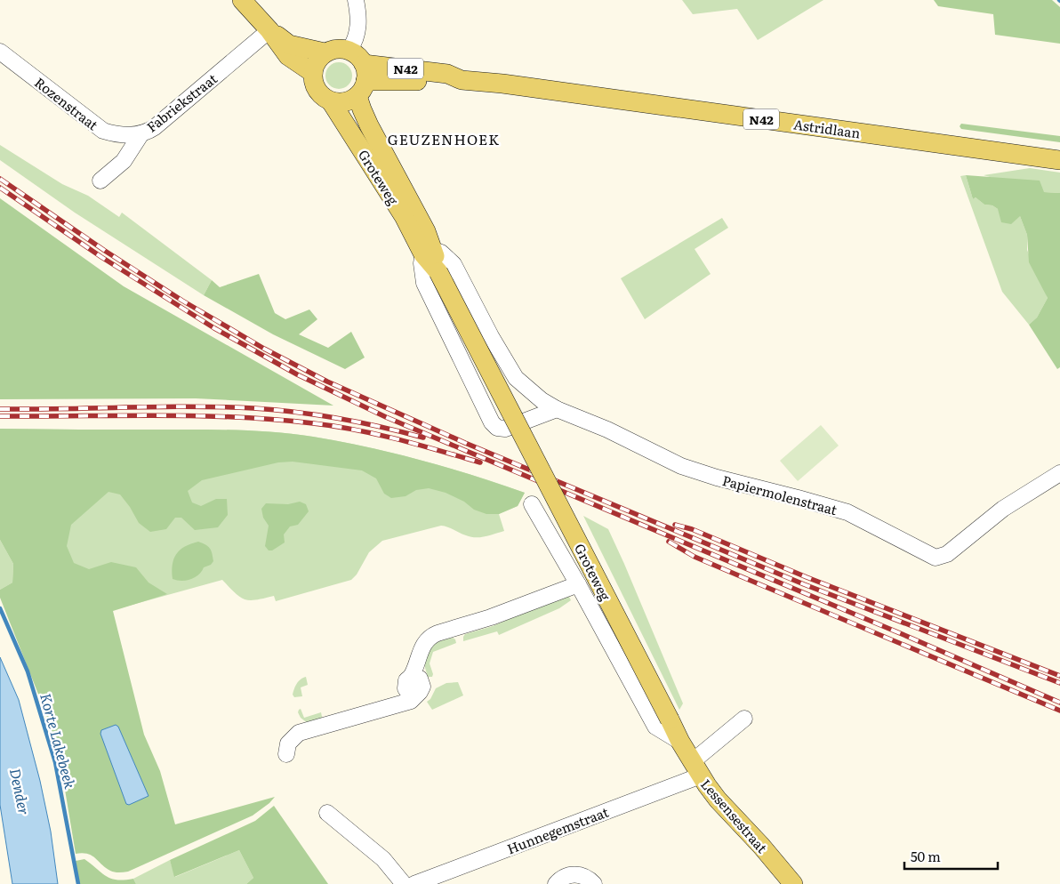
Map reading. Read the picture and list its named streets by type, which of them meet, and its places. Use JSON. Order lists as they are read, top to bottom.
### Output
{
  "streets": {
    "main road": [
      "N42",
      "Astridlaan",
      "Groteweg",
      "Lessensestraat"
    ],
    "street": [
      "Fabriekstraat",
      "Rozenstraat",
      "Papiermolenstraat",
      "Hunnegemstraat"
    ]
  },
  "crossings": [
    ["Fabriekstraat", "Rozenstraat"],
    ["Astridlaan", "Groteweg"],
    ["Groteweg", "Papiermolenstraat"],
    ["Groteweg", "Lessensestraat"],
    ["Lessensestraat", "Hunnegemstraat"]
  ],
  "districts": ["GEUZENHOEK"],
  "water": ["Korte Lakebeek", "Dender"],
  "scale_bar": "50 m"
}
